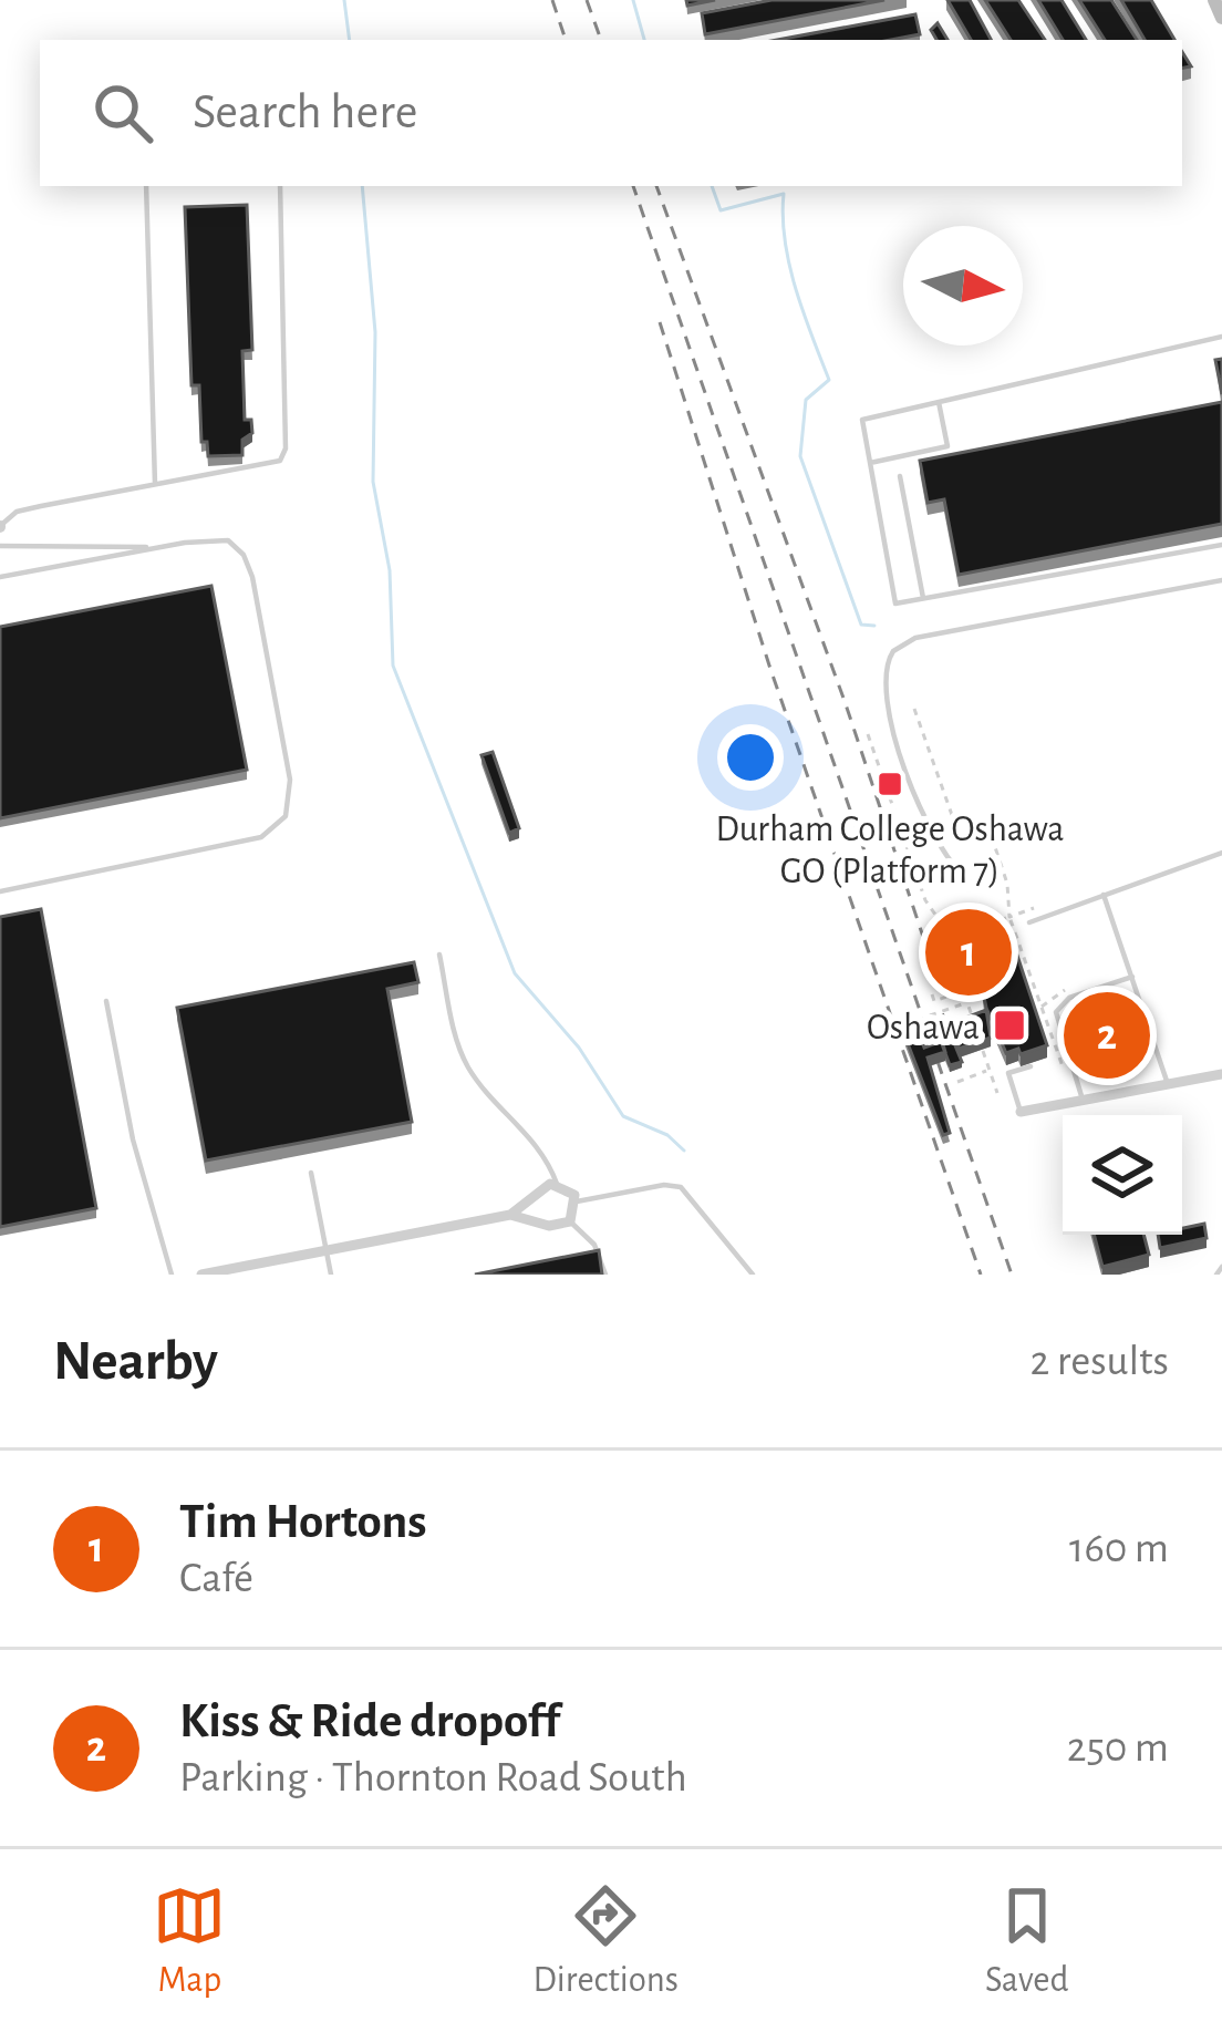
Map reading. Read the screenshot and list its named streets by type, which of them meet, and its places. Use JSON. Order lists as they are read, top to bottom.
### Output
{
  "places": {
    "transit": ["Durham College Oshawa GO (Platform 7)", "Oshawa"]
  },
  "north": "right",
  "page": {
    "search": "Search here",
    "pins": ["1", "2"],
    "heading": ["Nearby", "2 results"],
    "list": [
      {
        "mark": "1",
        "name": "Tim Hortons",
        "note": "Café",
        "value": "160 m"
      },
      {
        "mark": "2",
        "name": "Kiss & Ride dropoff",
        "note": "Parking · Thornton Road South",
        "value": "250 m"
      }
    ],
    "nav": ["Map", "Directions", "Saved"]
  }
}
